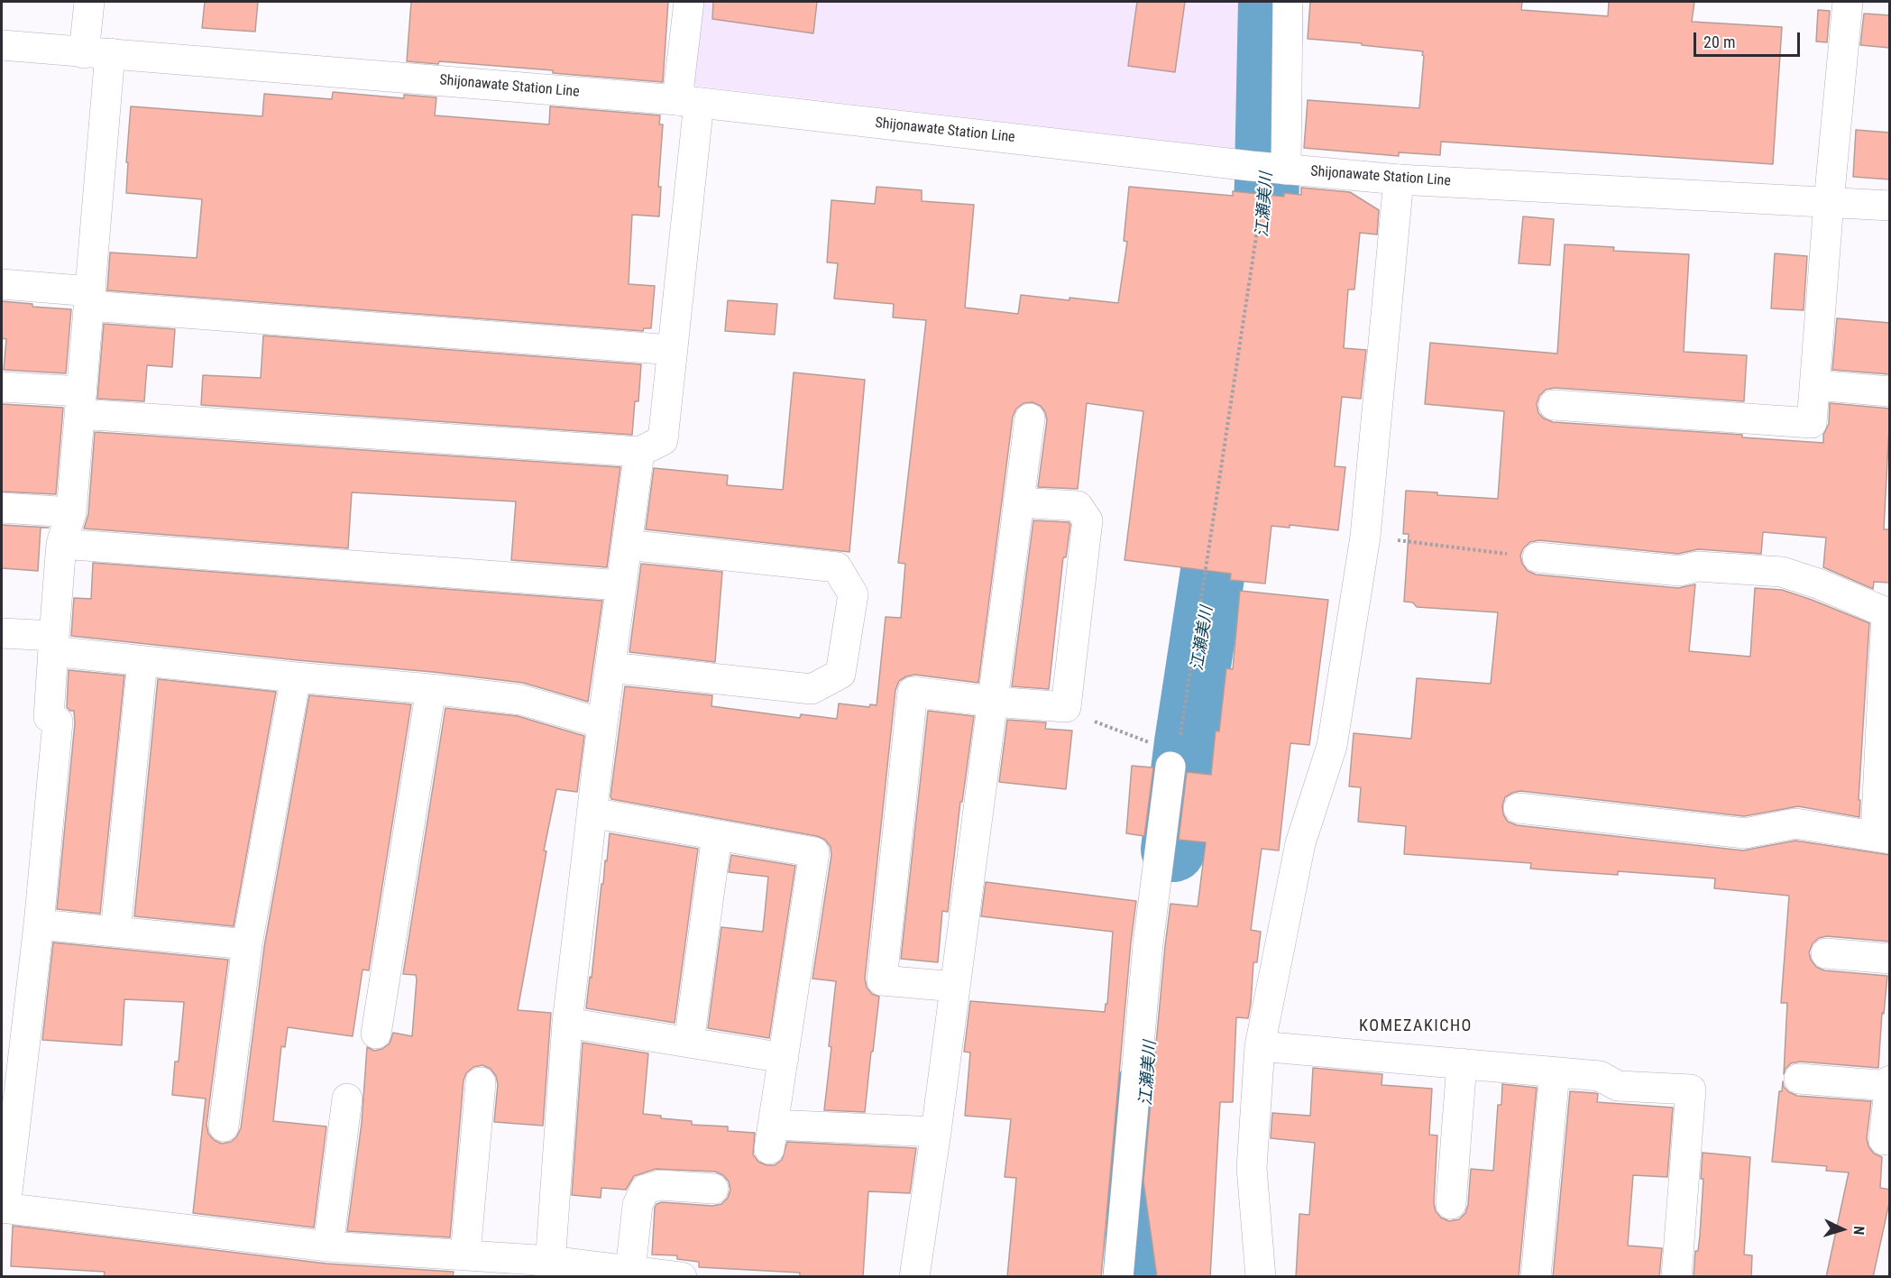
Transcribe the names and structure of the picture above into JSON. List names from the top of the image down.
{
  "streets": {
    "street": ["Shijonawate Station Line"]
  },
  "districts": ["KOMEZAKICHO"],
  "water": ["江瀬美川"],
  "scale_bar": "20 m",
  "north": "right"
}
